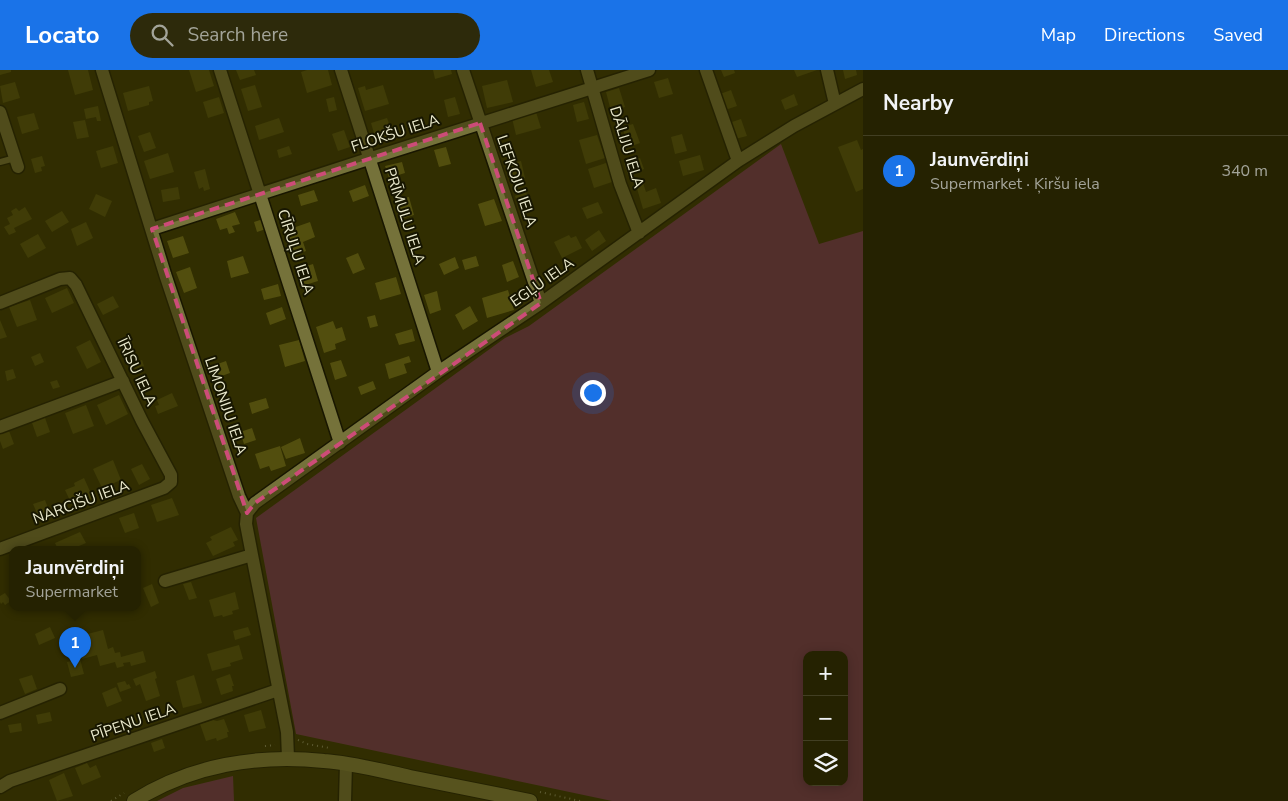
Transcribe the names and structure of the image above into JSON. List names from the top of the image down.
{
  "streets": {
    "street": [
      "FLOKŠU IELA",
      "DĀLIJU IELA",
      "LEFKOJU IELA",
      "PRĪMULU IELA",
      "CĪRUĻU IELA",
      "EGĻU IELA",
      "ĪRISU IELA",
      "LIMONIJU IELA",
      "NARCIŠU IELA",
      "PĪPEŅU IELA"
    ]
  },
  "crossings": [
    ["FLOKŠU IELA", "DĀLIJU IELA"],
    ["FLOKŠU IELA", "LEFKOJU IELA"],
    ["FLOKŠU IELA", "PRĪMULU IELA"],
    ["FLOKŠU IELA", "CĪRUĻU IELA"],
    ["FLOKŠU IELA", "LIMONIJU IELA"],
    ["DĀLIJU IELA", "EGĻU IELA"],
    ["LEFKOJU IELA", "EGĻU IELA"],
    ["PRĪMULU IELA", "EGĻU IELA"],
    ["CĪRUĻU IELA", "EGĻU IELA"],
    ["EGĻU IELA", "LIMONIJU IELA"],
    ["ĪRISU IELA", "NARCIŠU IELA"],
    ["LIMONIJU IELA", "PĪPEŅU IELA"]
  ],
  "page": {
    "header": "Locato",
    "search": "Search here",
    "nav": ["Map", "Directions", "Saved"],
    "heading": "Nearby",
    "list": [
      {
        "mark": "1",
        "name": "Jaunvērdiņi",
        "note": "Supermarket · Ķiršu iela",
        "value": "340 m"
      }
    ],
    "popup": ["Jaunvērdiņi", "Supermarket"],
    "pins": "1",
    "map_buttons": ["+", "−"]
  }
}
